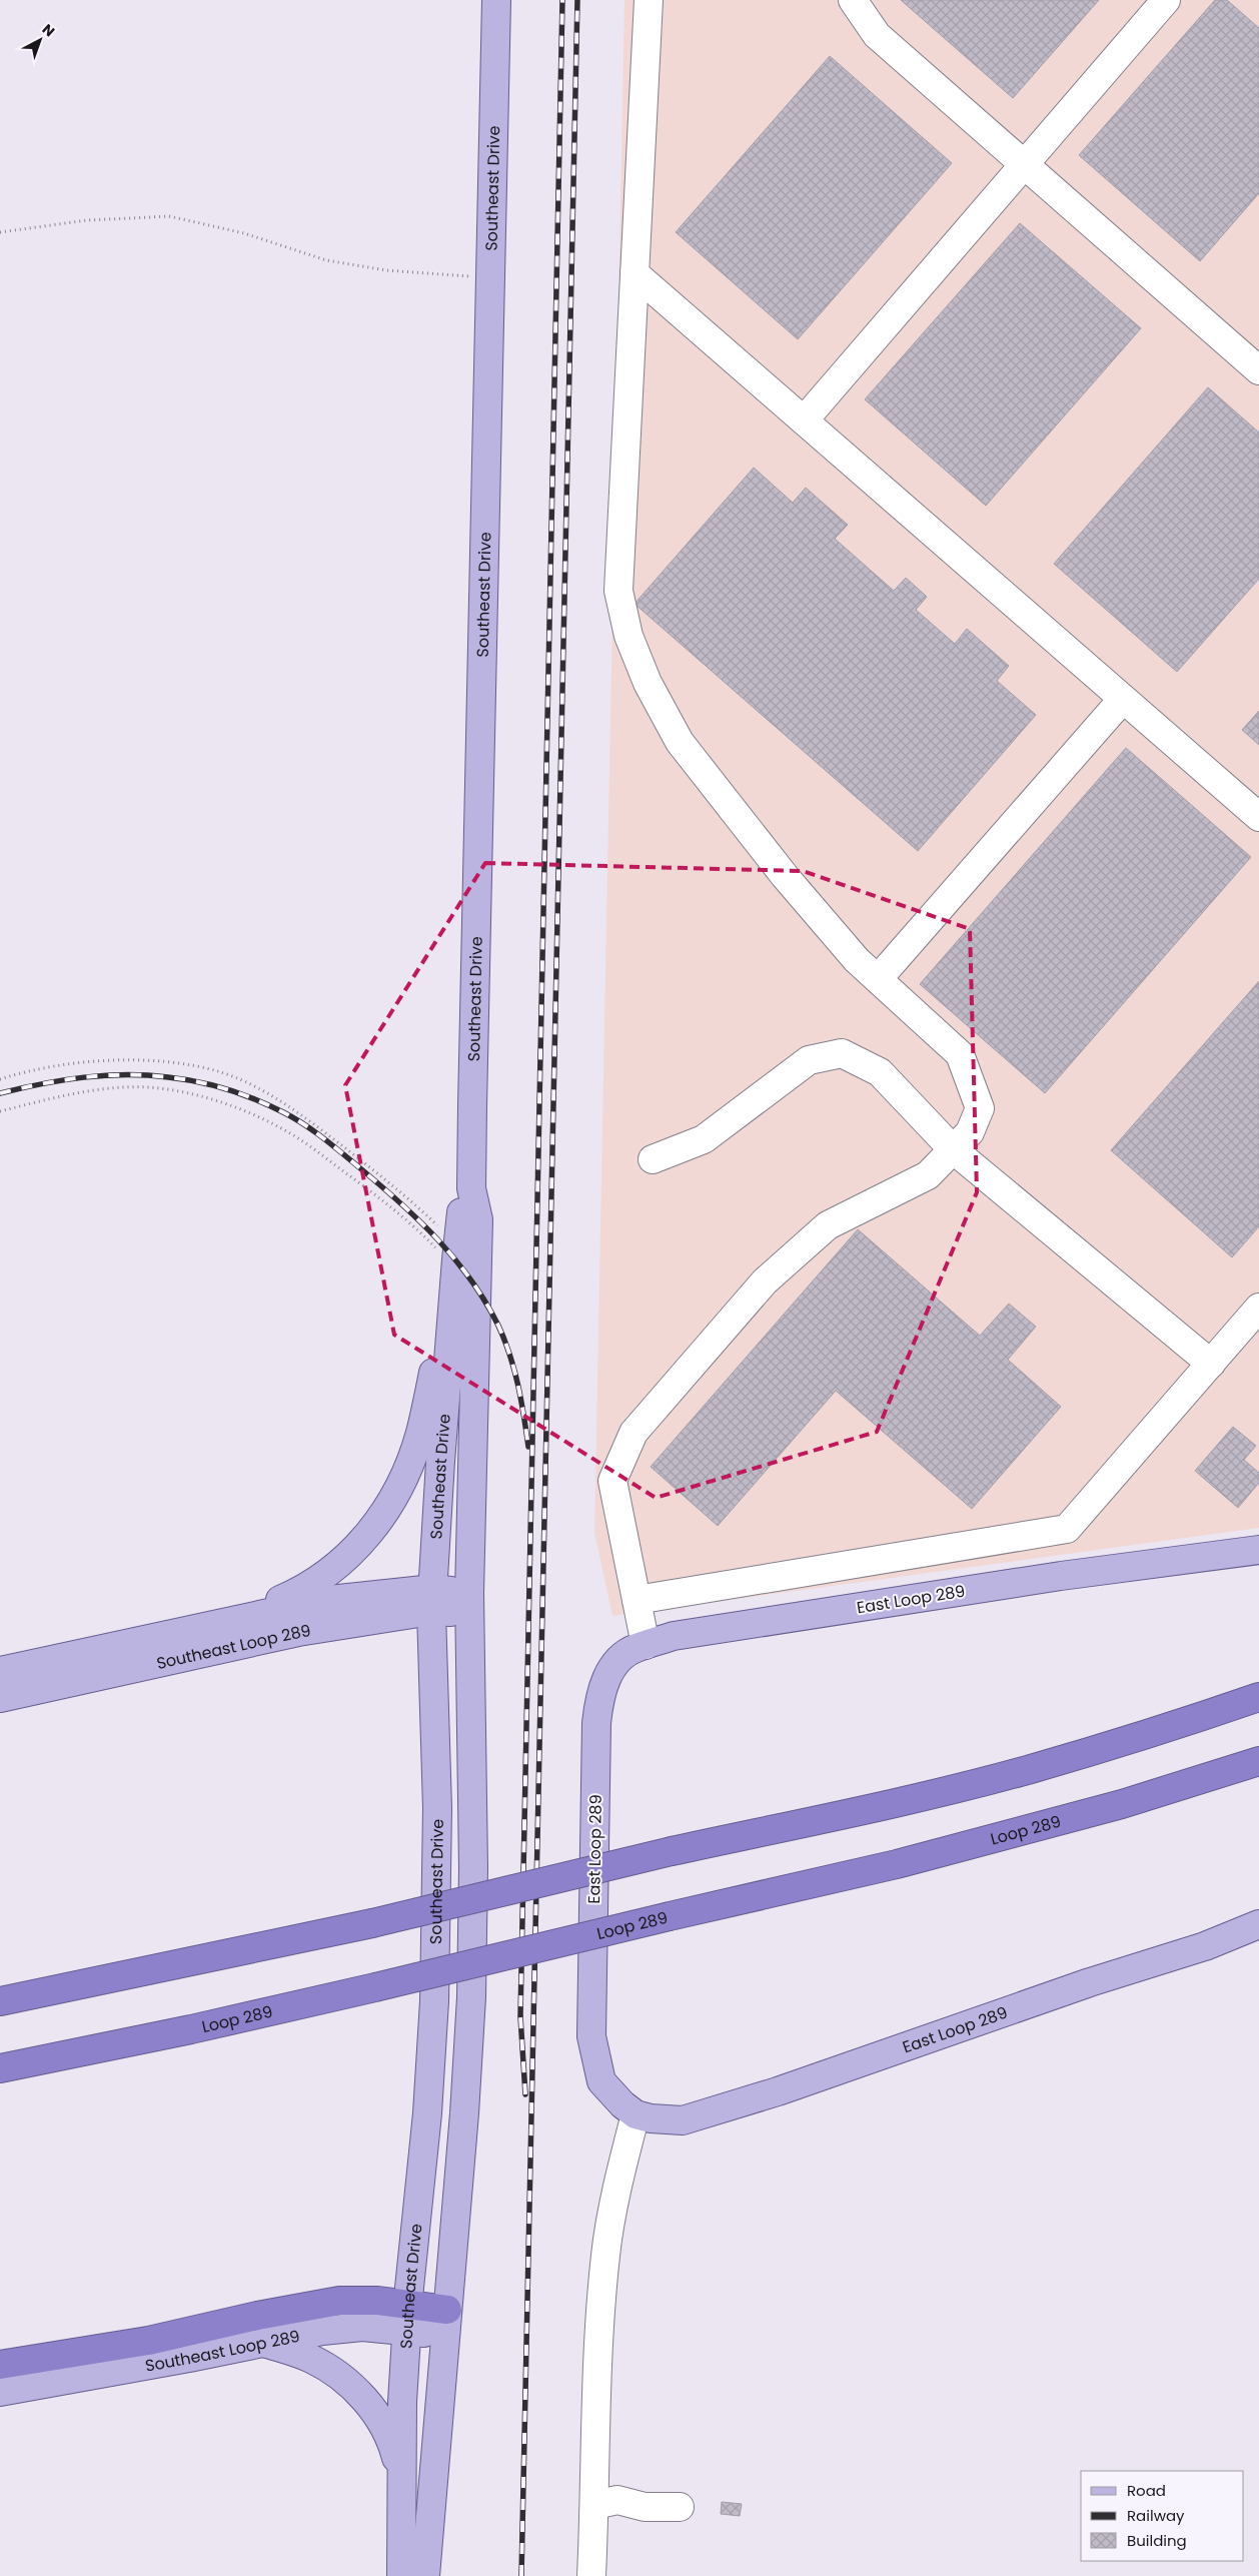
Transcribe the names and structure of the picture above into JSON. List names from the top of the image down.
{
  "streets": {
    "highway": ["Loop 289"],
    "main road": ["Southeast Drive", "East Loop 289", "Southeast Loop 289"]
  },
  "crossings": [
    ["Southeast Drive", "Southeast Loop 289"]
  ],
  "legend": ["Road", "Railway", "Building"],
  "north": "top right"
}
